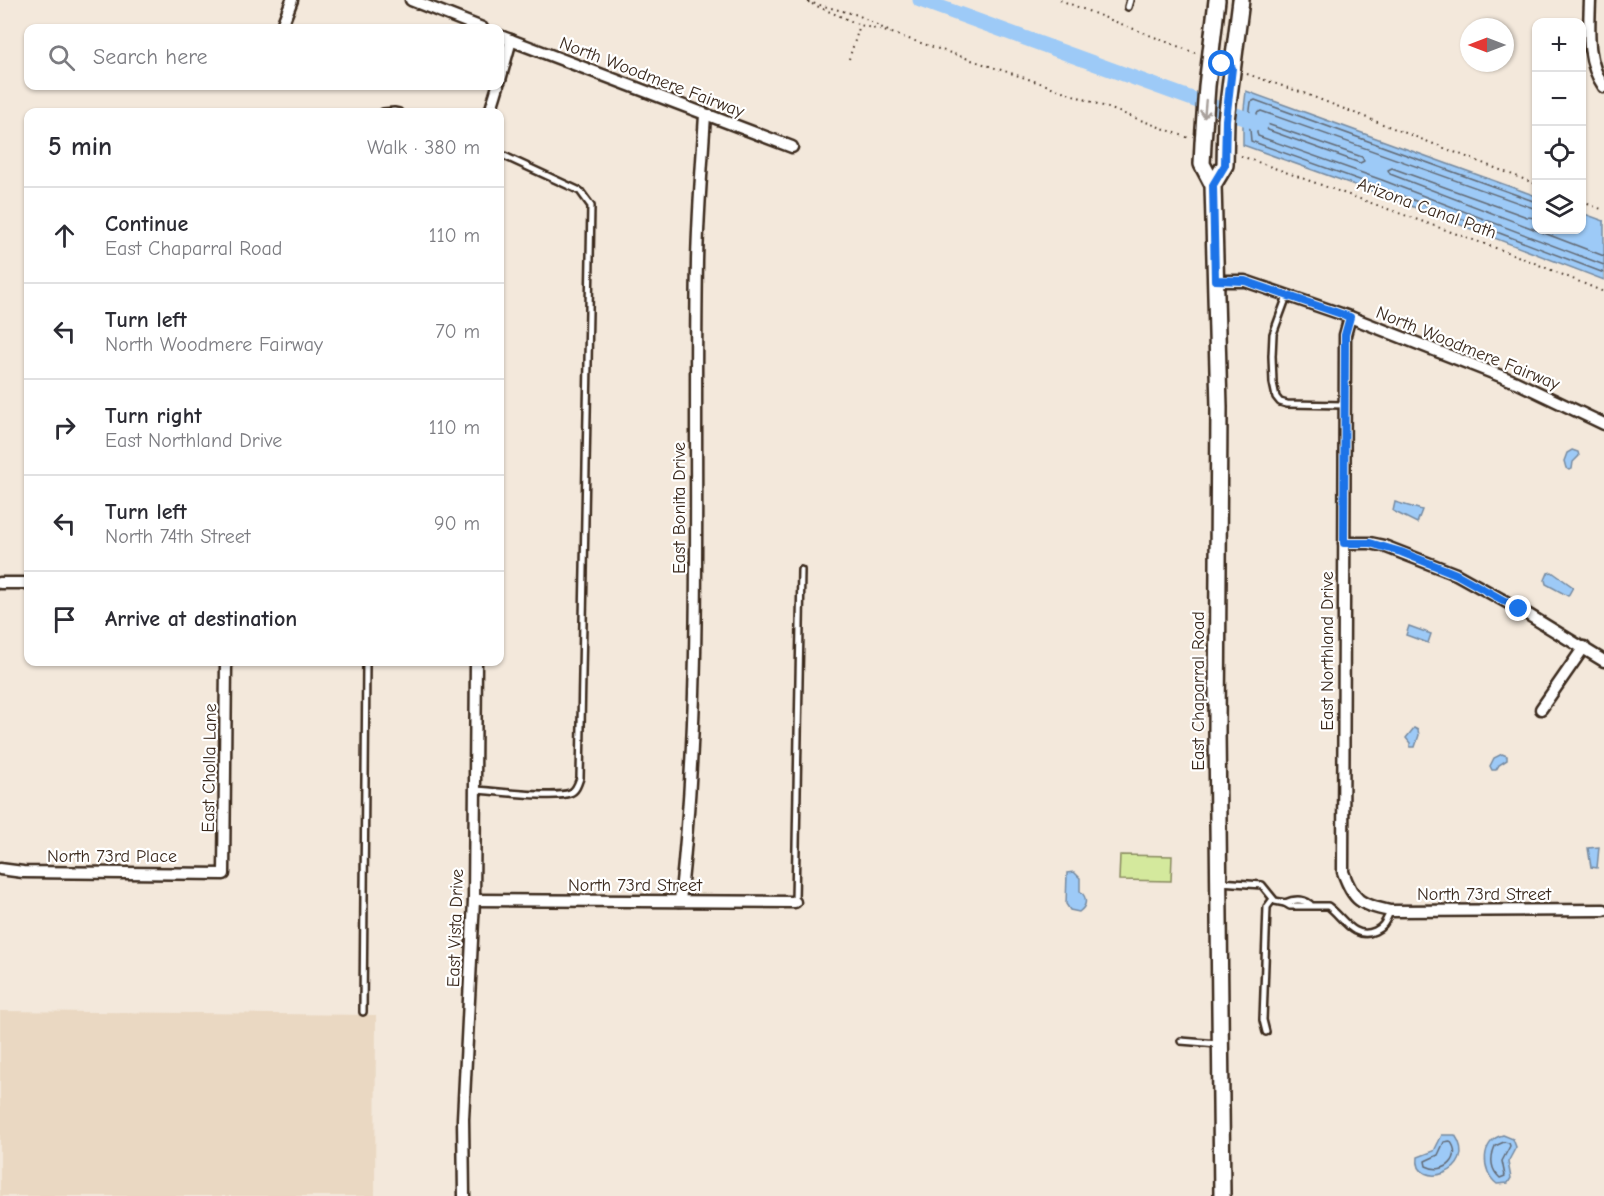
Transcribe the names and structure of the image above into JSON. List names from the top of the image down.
{
  "streets": {
    "main road": ["East Chaparral Road"],
    "street": [
      "North Woodmere Fairway",
      "East Bonita Drive",
      "East Northland Drive",
      "East Cholla Lane",
      "North 73rd Place",
      "North 73rd Street",
      "East Vista Drive"
    ],
    "path": ["Arizona Canal Path"]
  },
  "crossings": [
    ["North Woodmere Fairway", "East Bonita Drive"],
    ["North Woodmere Fairway", "East Northland Drive"],
    ["North Woodmere Fairway", "East Chaparral Road"],
    ["Arizona Canal Path", "East Chaparral Road"],
    ["East Bonita Drive", "North 73rd Street"],
    ["East Northland Drive", "North 73rd Street"],
    ["East Cholla Lane", "North 73rd Place"],
    ["North 73rd Street", "East Vista Drive"]
  ],
  "north": "left",
  "page": {
    "map_buttons": ["+", "−"],
    "search": "Search here",
    "heading": ["5 min", "Walk · 380 m"],
    "list": [
      ["Continue", "East Chaparral Road", "110 m"],
      ["Turn left", "North Woodmere Fairway", "70 m"],
      ["Turn right", "East Northland Drive", "110 m"],
      ["Turn left", "North 74th Street", "90 m"],
      "Arrive at destination"
    ]
  }
}
